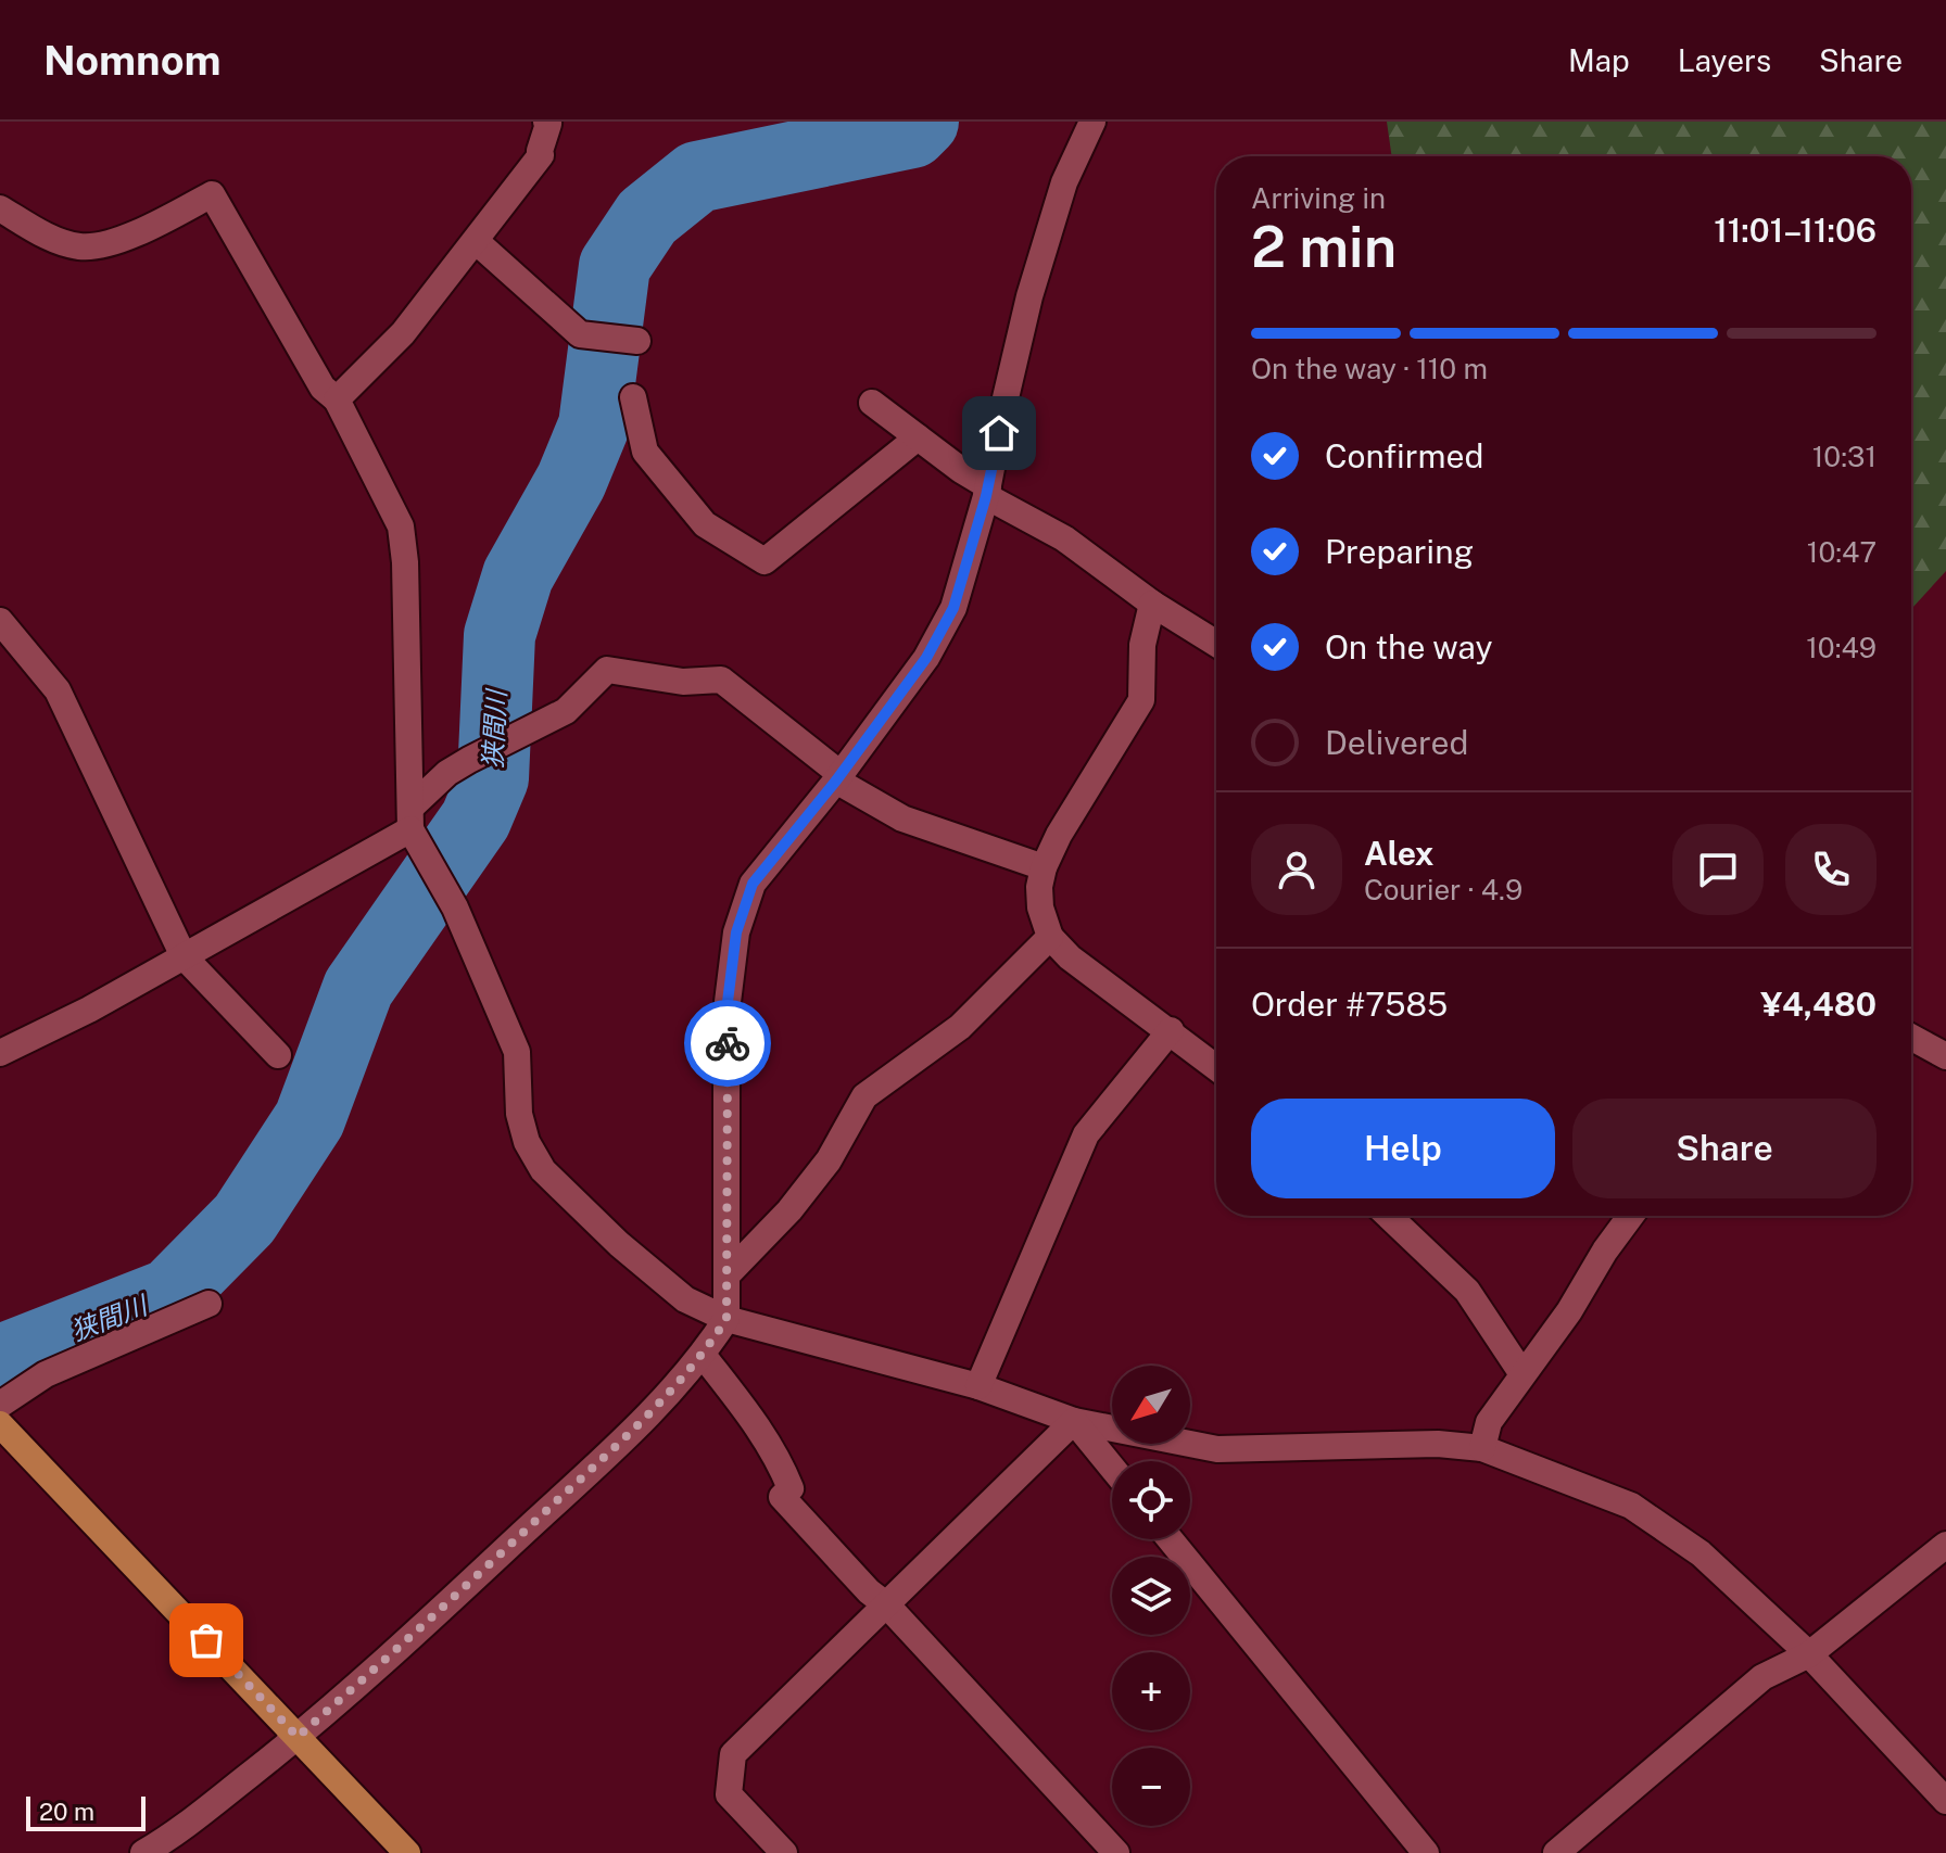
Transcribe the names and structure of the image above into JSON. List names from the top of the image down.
{
  "water": ["狭間川"],
  "scale_bar": "20 m",
  "north": "bottom left",
  "page": {
    "header": "Nomnom",
    "nav": ["Map", "Layers", "Share"],
    "heading": ["2 min", "Arriving in", "11:01–11:06"],
    "panel": [
      "Alex",
      "Courier · 4.9",
      "Order #7585",
      "¥4,480"
    ],
    "bar": "On the way · 110 m",
    "list": [
      ["Confirmed", "10:31"],
      ["Preparing", "10:47"],
      ["On the way", "10:49"],
      "Delivered"
    ],
    "buttons": ["Help", "Share"],
    "map_buttons": ["+", "−"],
    "scale": "20 m"
  }
}
